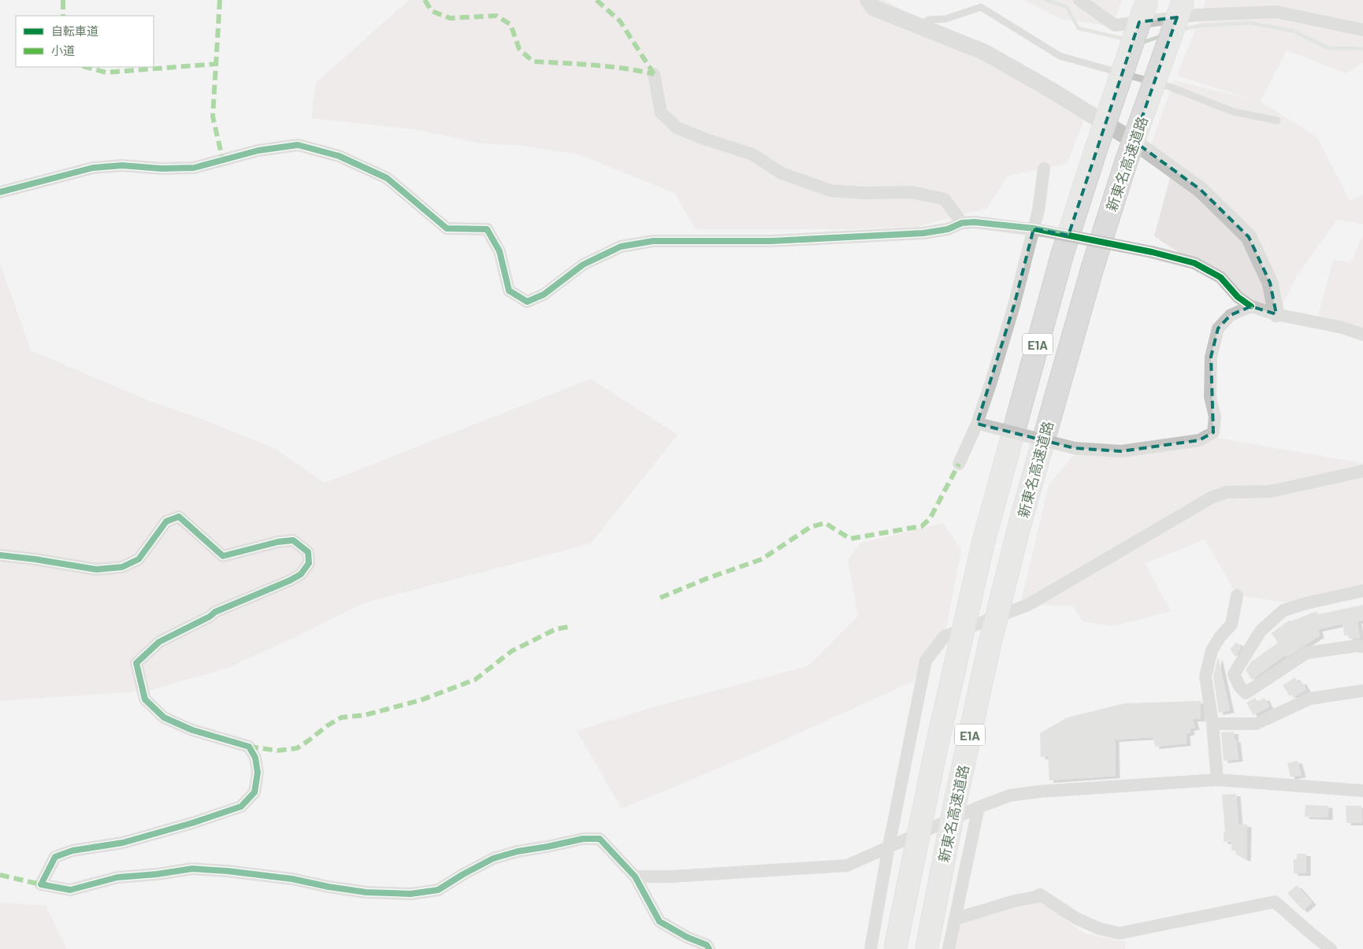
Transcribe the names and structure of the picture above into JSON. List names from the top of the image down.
{
  "streets": {
    "highway": ["新東名高速道路", "E1A"]
  },
  "legend": ["自転車道", "小道"]
}
